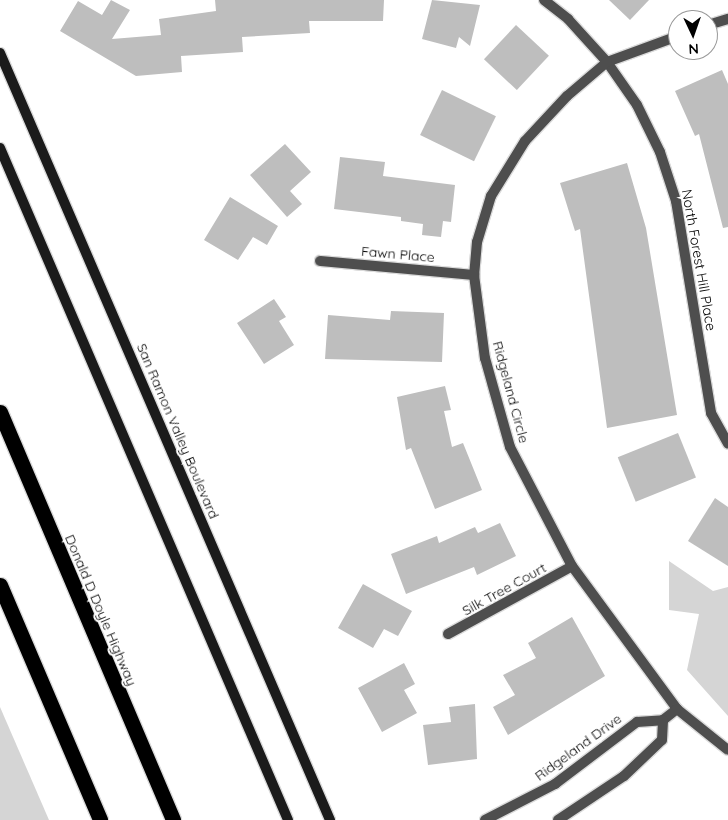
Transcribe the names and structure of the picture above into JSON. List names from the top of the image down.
{
  "streets": {
    "highway": ["Donald D Doyle Highway"],
    "main road": ["San Ramon Valley Boulevard"],
    "street": [
      "Fawn Place",
      "North Forest Hill Place",
      "Ridgeland Circle",
      "Silk Tree Court",
      "Ridgeland Drive"
    ]
  },
  "crossings": [
    ["Fawn Place", "Ridgeland Circle"],
    ["North Forest Hill Place", "Ridgeland Circle"],
    ["Ridgeland Circle", "Silk Tree Court"]
  ],
  "north": "bottom"
}
